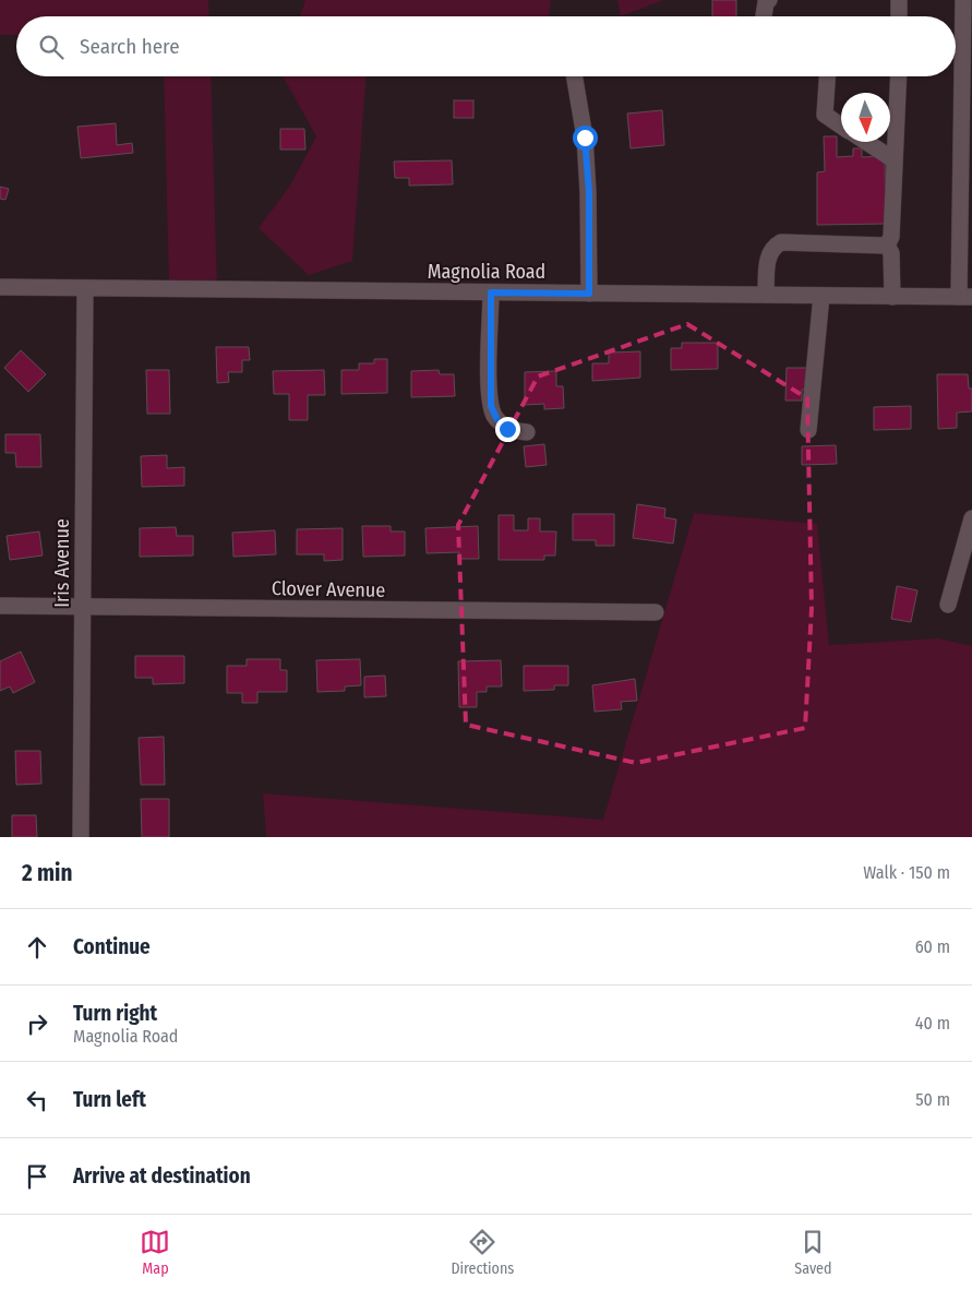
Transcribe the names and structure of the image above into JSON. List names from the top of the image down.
{
  "streets": {
    "street": ["Magnolia Road", "Iris Avenue", "Clover Avenue"]
  },
  "crossings": [
    ["Magnolia Road", "Iris Avenue"],
    ["Iris Avenue", "Clover Avenue"]
  ],
  "north": "bottom",
  "page": {
    "search": "Search here",
    "heading": ["2 min", "Walk · 150 m"],
    "list": [
      ["Continue", "60 m"],
      ["Turn right", "Magnolia Road", "40 m"],
      ["Turn left", "50 m"],
      "Arrive at destination"
    ],
    "nav": ["Map", "Directions", "Saved"]
  }
}
